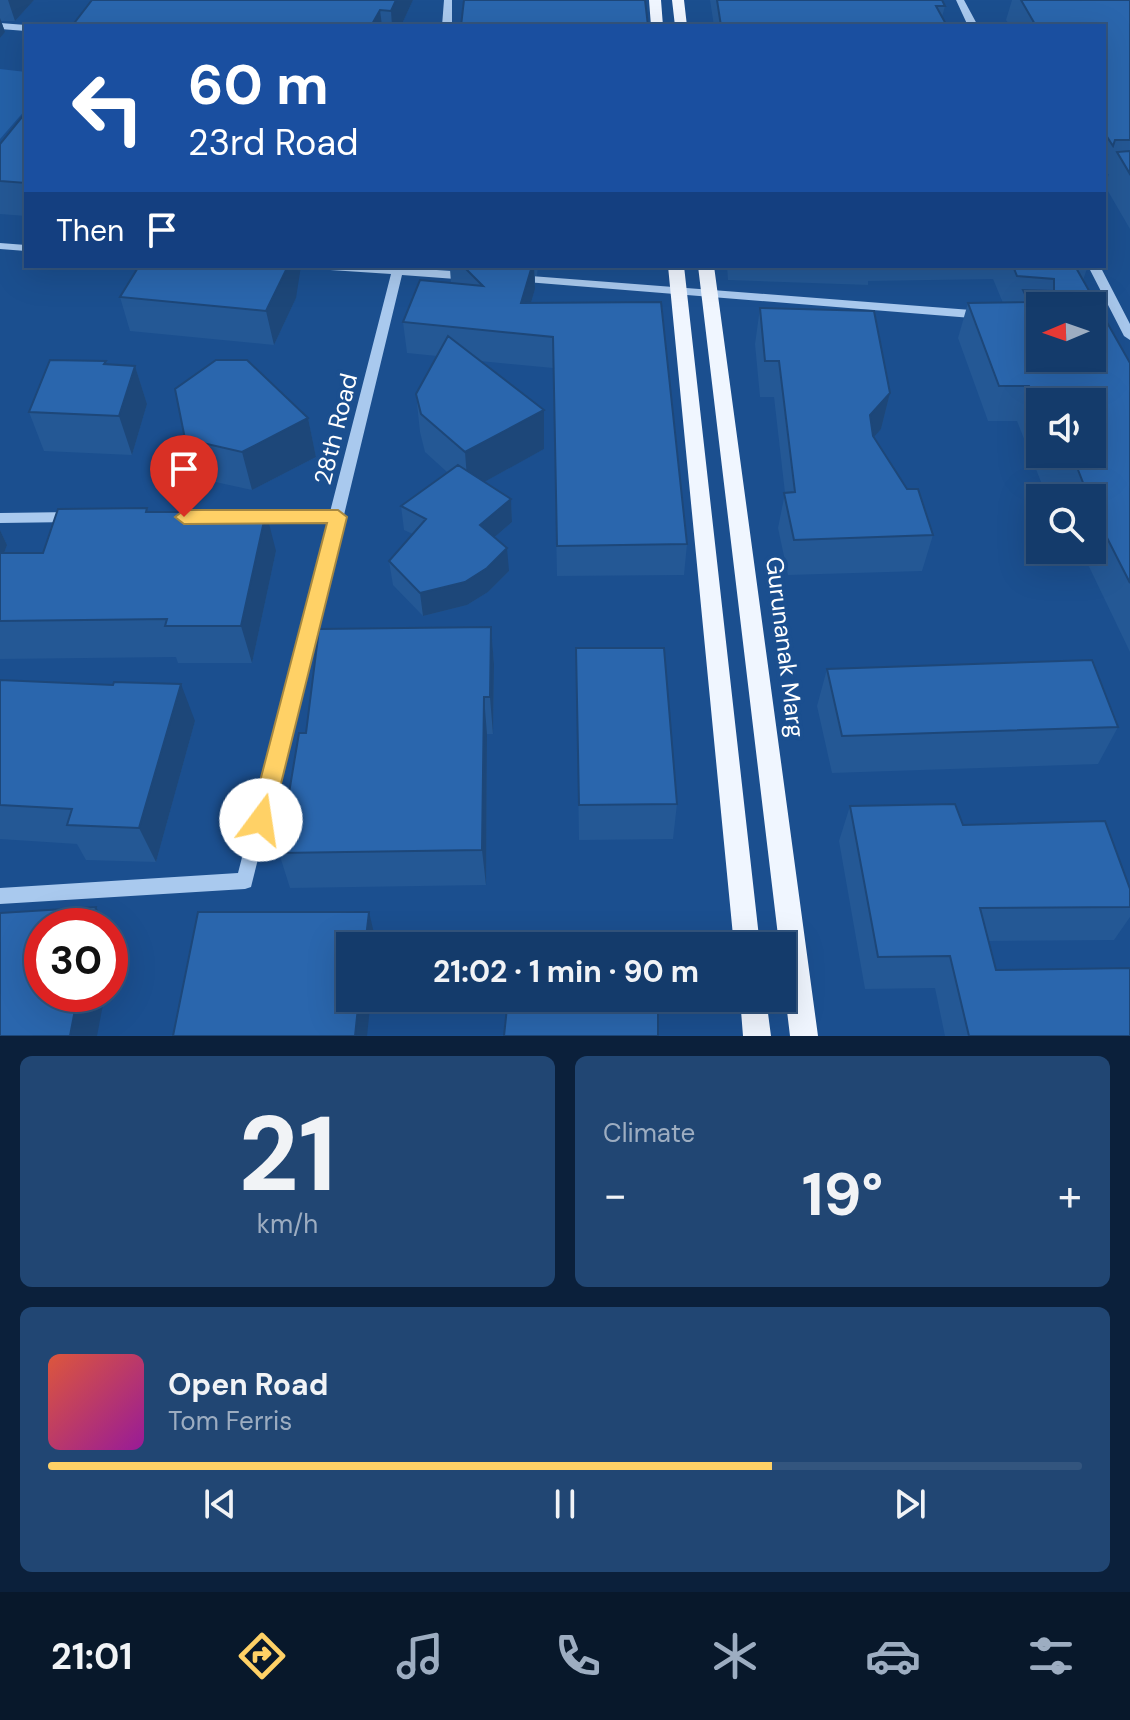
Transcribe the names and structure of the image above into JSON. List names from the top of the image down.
{
  "streets": {
    "main road": ["Gurunanak Marg"],
    "street": ["28th Road"]
  },
  "north": "left",
  "page": {
    "turn": ["60 m", "23rd Road"],
    "then": "Then",
    "limit": "30",
    "trip": "21:02 · 1 min · 90 m",
    "tile": [
      ["21", "km/h"],
      "Climate"
    ],
    "heat": ["−", "19°", "+"],
    "song": ["Open Road", "Tom Ferris"],
    "tabs": "21:01"
  }
}
